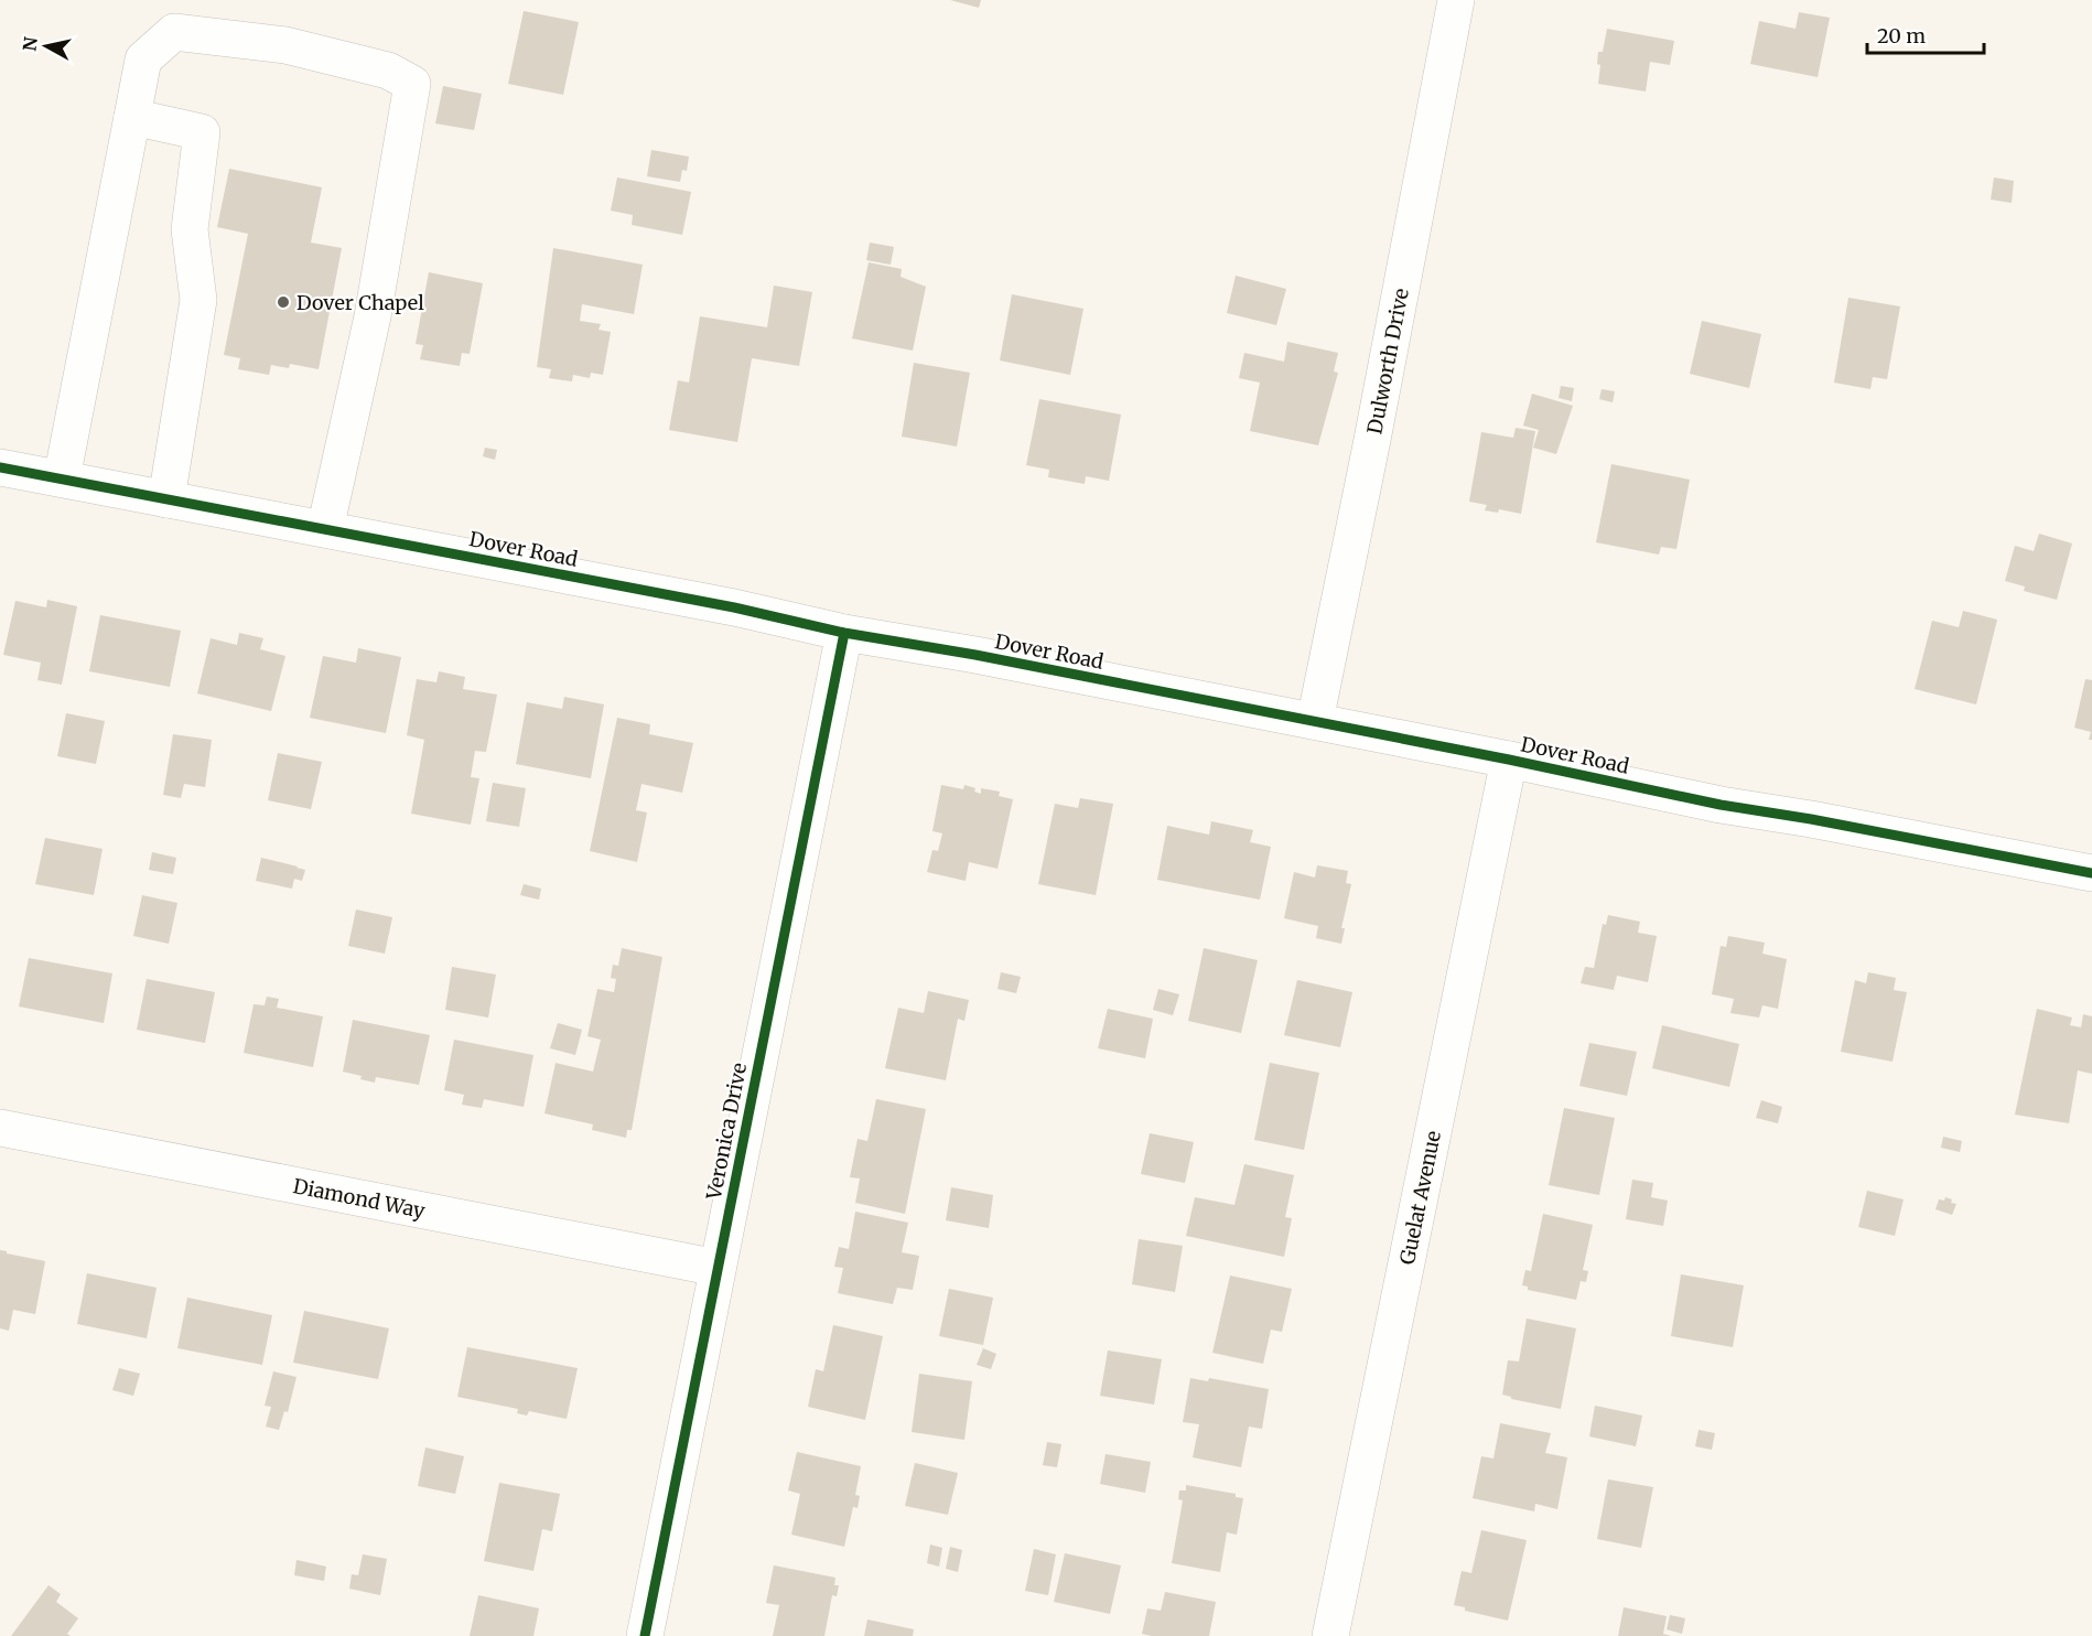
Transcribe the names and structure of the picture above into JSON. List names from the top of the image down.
{
  "streets": {
    "street": [
      "Dulworth Drive",
      "Dover Road",
      "Veronica Drive",
      "Guelat Avenue",
      "Diamond Way"
    ]
  },
  "crossings": [
    ["Dulworth Drive", "Dover Road"],
    ["Dover Road", "Veronica Drive"],
    ["Dover Road", "Guelat Avenue"],
    ["Veronica Drive", "Diamond Way"]
  ],
  "places": ["Dover Chapel"],
  "scale_bar": "20 m",
  "north": "left"
}
